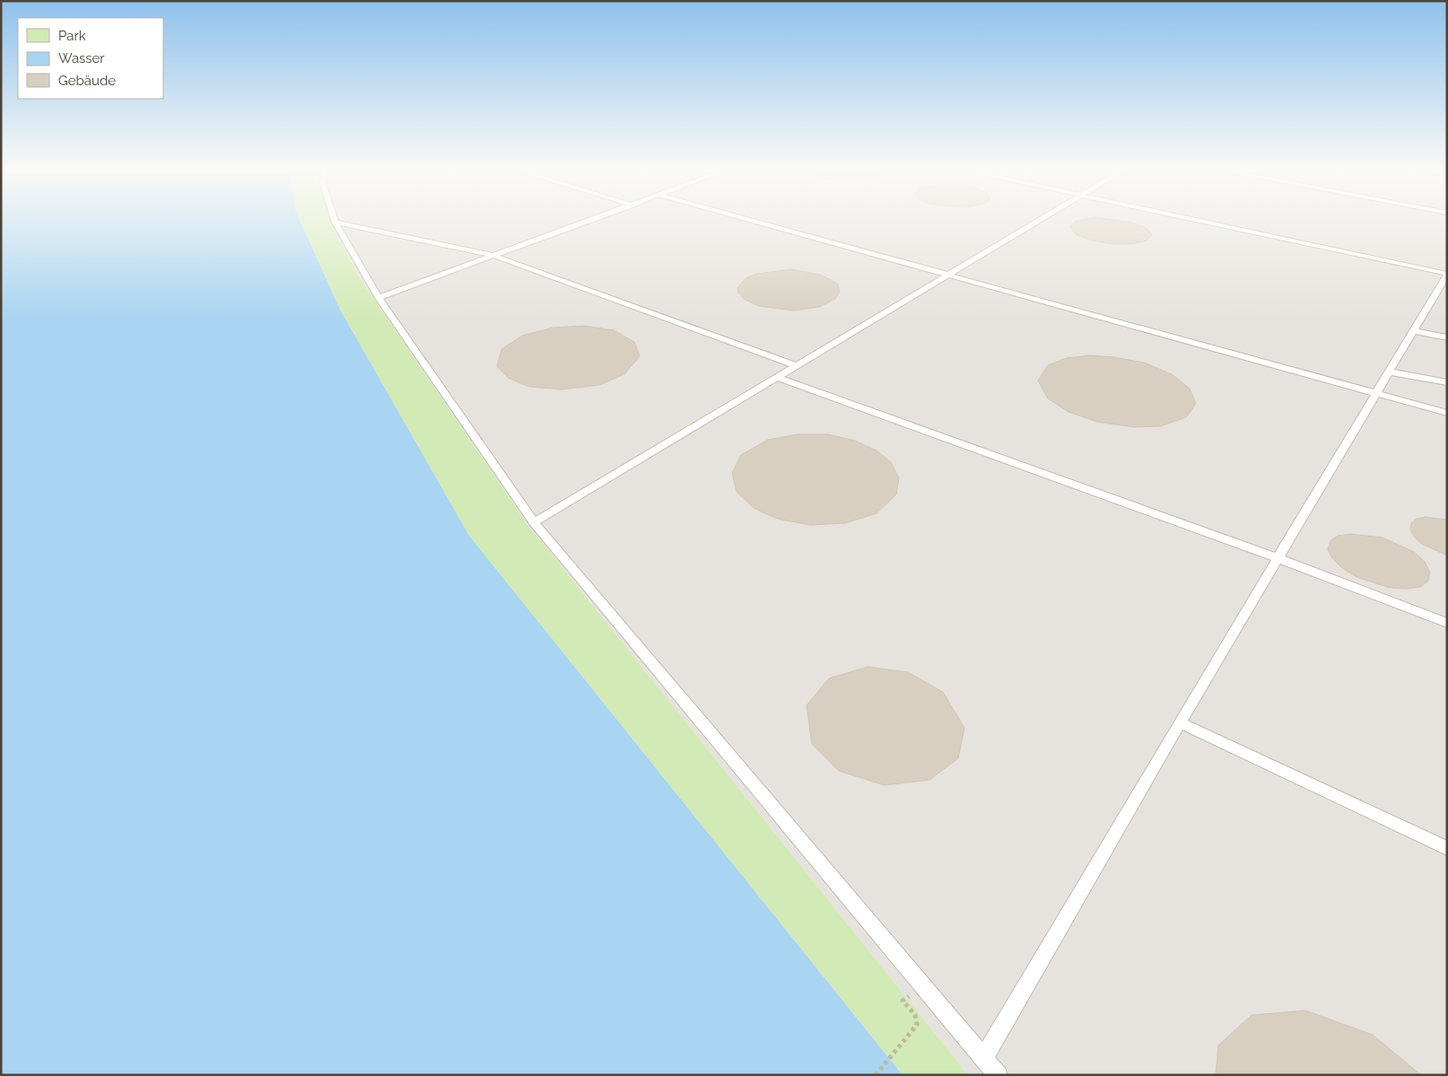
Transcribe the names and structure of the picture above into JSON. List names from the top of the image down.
{
  "legend": ["Park", "Wasser", "Gebäude"]
}
